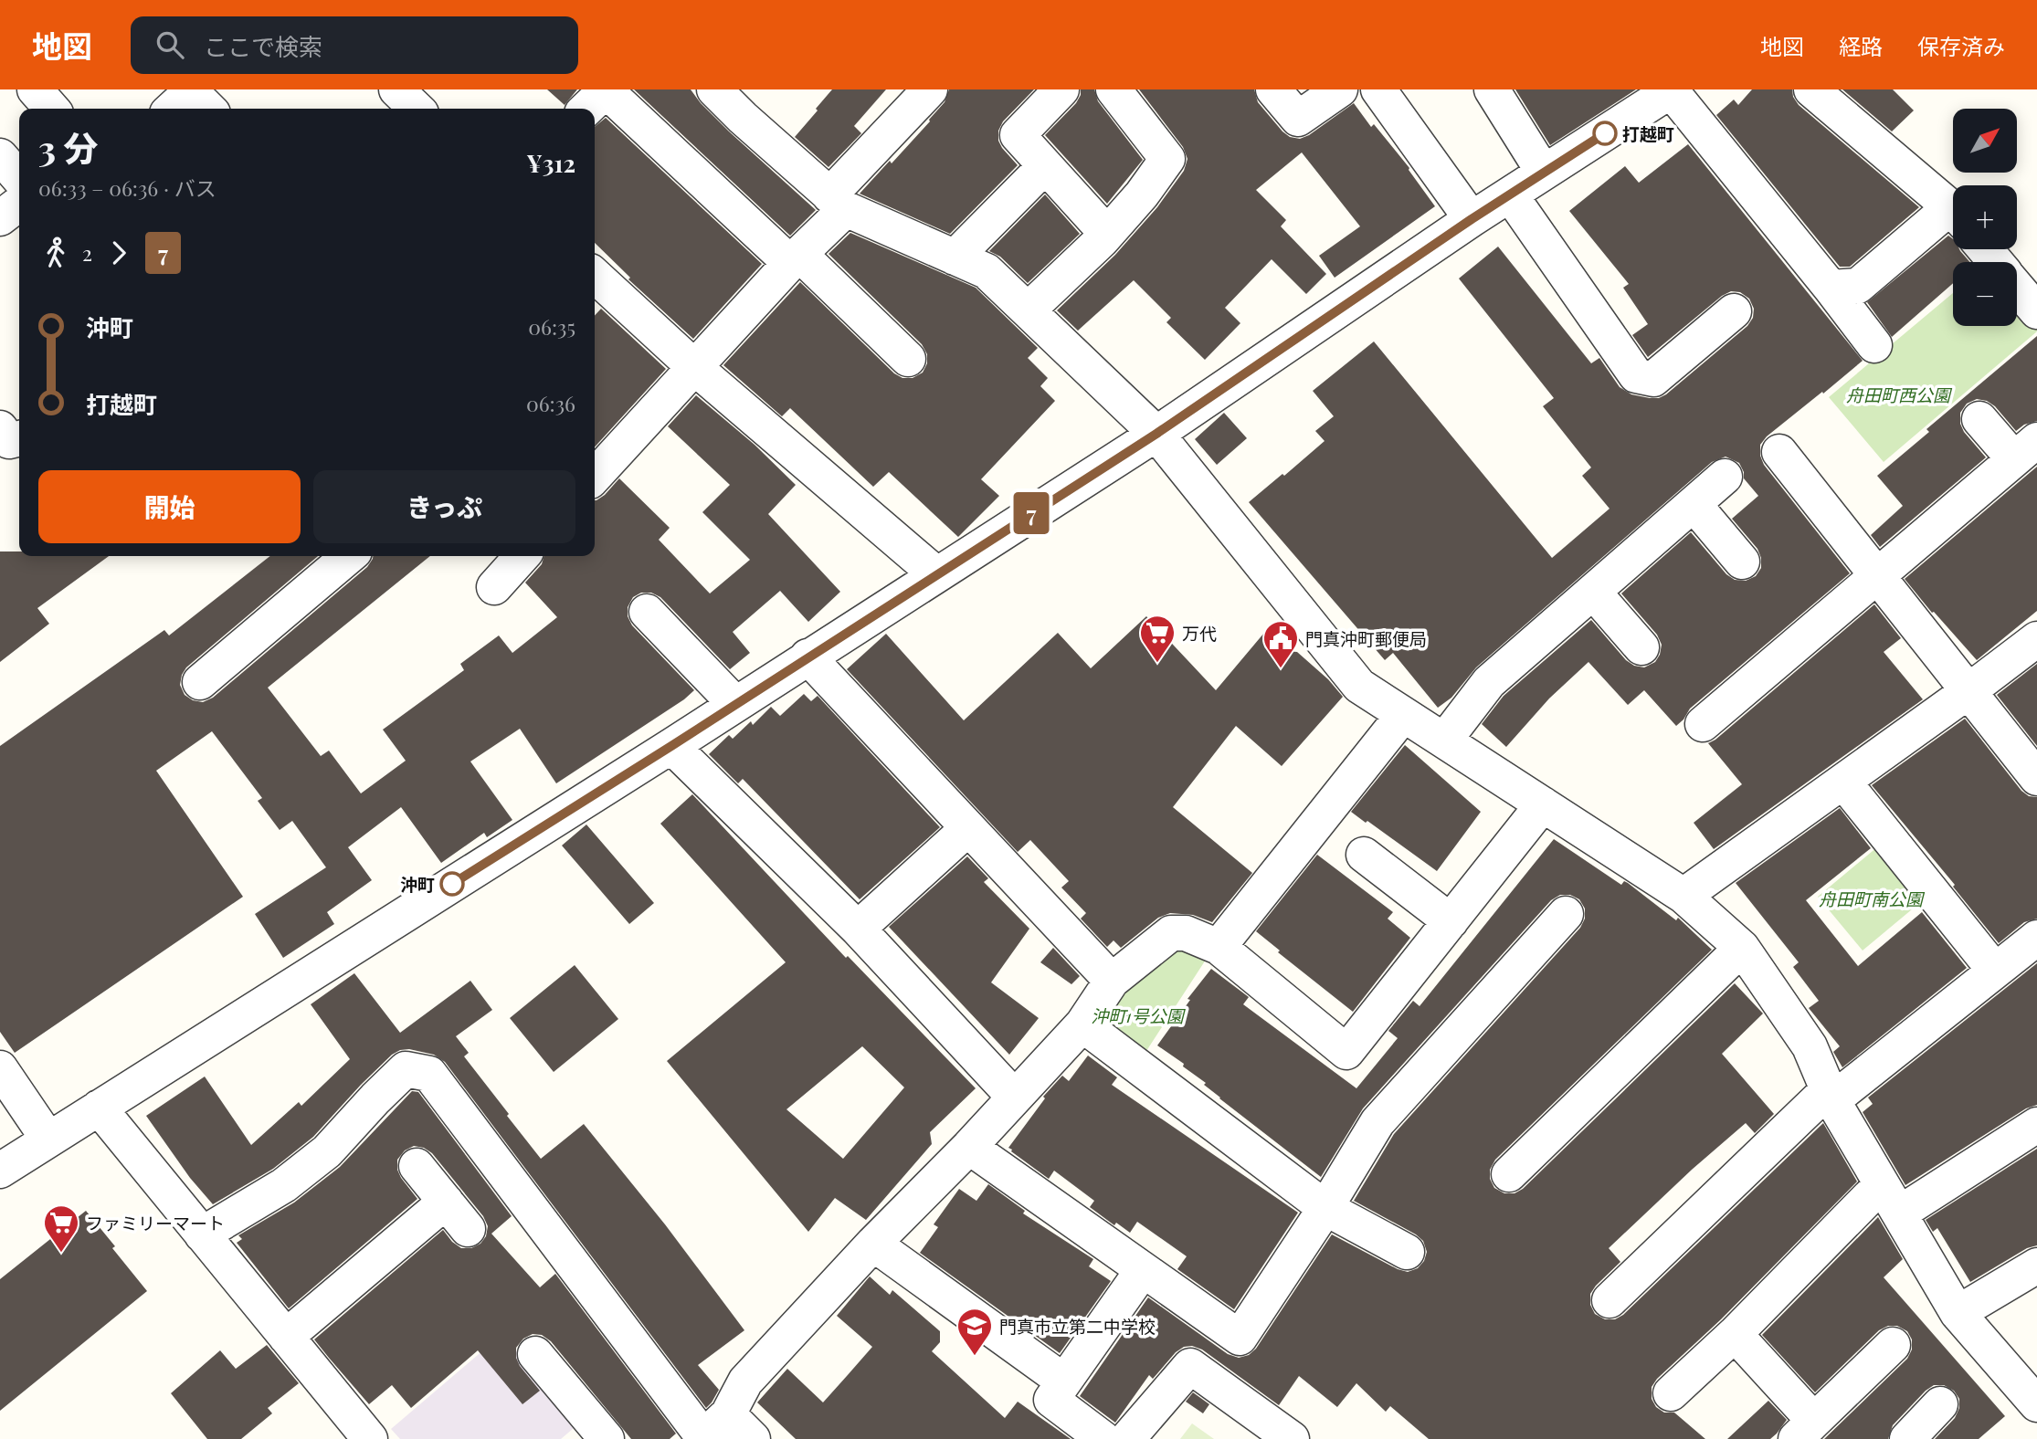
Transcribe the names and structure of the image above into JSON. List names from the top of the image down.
{
  "parks": ["舟田町西公園", "舟田町南公園", "沖町1号公園"],
  "places": {
    "other": ["打越町", "沖町"],
    "supermarket": ["万代", "ファミリーマート"],
    "public building": ["門真沖町郵便局"],
    "school or university": ["門真市立第二中学校"]
  },
  "lines": ["bus line 7"],
  "north": "top right",
  "page": {
    "header": "地図",
    "search": "ここで検索",
    "nav": ["地図", "経路", "保存済み"],
    "on_map": "7",
    "map_buttons": ["+", "−"],
    "heading": ["3 分", "06:33 – 06:36 · バス", "¥312"],
    "legs": ["2", "7"],
    "list": [
      {
        "name": "沖町",
        "value": "06:35"
      },
      {
        "name": "打越町",
        "value": "06:36"
      }
    ],
    "buttons": ["開始", "きっぷ"]
  }
}
